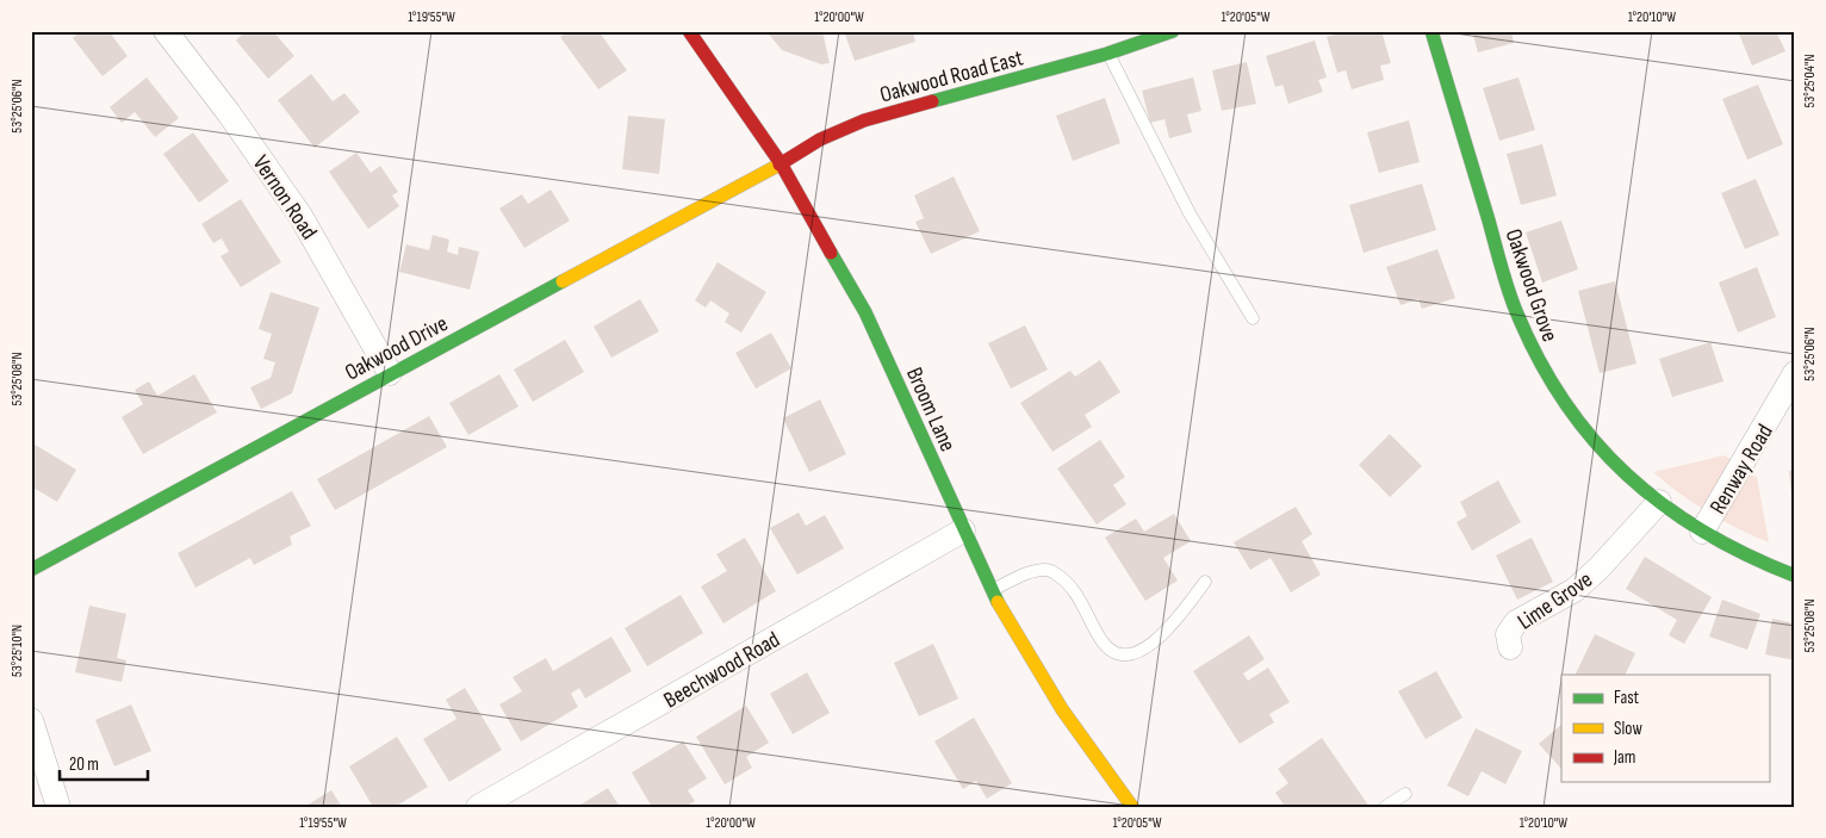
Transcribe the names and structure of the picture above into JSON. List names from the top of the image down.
{
  "streets": {
    "street": [
      "Oakwood Road East",
      "Vernon Road",
      "Oakwood Grove",
      "Oakwood Drive",
      "Broom Lane",
      "Renway Road",
      "Lime Grove",
      "Beechwood Road"
    ]
  },
  "crossings": [
    ["Oakwood Road East", "Oakwood Drive"],
    ["Oakwood Road East", "Broom Lane"],
    ["Vernon Road", "Oakwood Drive"],
    ["Oakwood Grove", "Renway Road"],
    ["Oakwood Grove", "Lime Grove"],
    ["Oakwood Drive", "Broom Lane"],
    ["Broom Lane", "Beechwood Road"]
  ],
  "legend": ["Fast", "Slow", "Jam"],
  "scale_bar": "20 m",
  "coordinates": [
    "1°19'55\"W",
    "1°20'00\"W",
    "1°20'05\"W",
    "1°20'10\"W",
    "53°25'04\"N",
    "53°25'06\"N",
    "53°25'08\"N",
    "53°25'10\"N"
  ]
}
